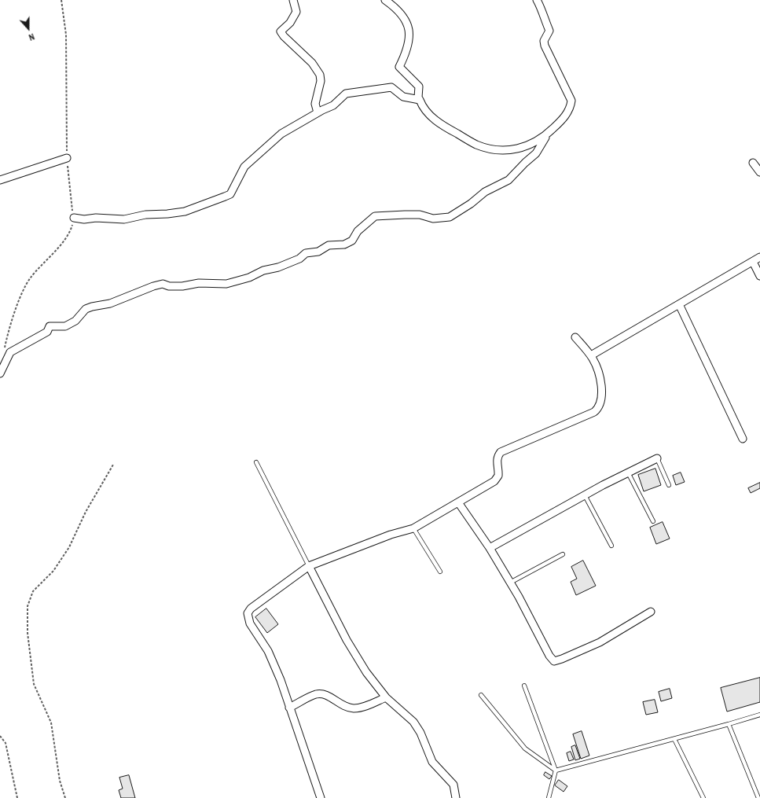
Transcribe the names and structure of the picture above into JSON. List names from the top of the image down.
{
  "north": "bottom"
}
